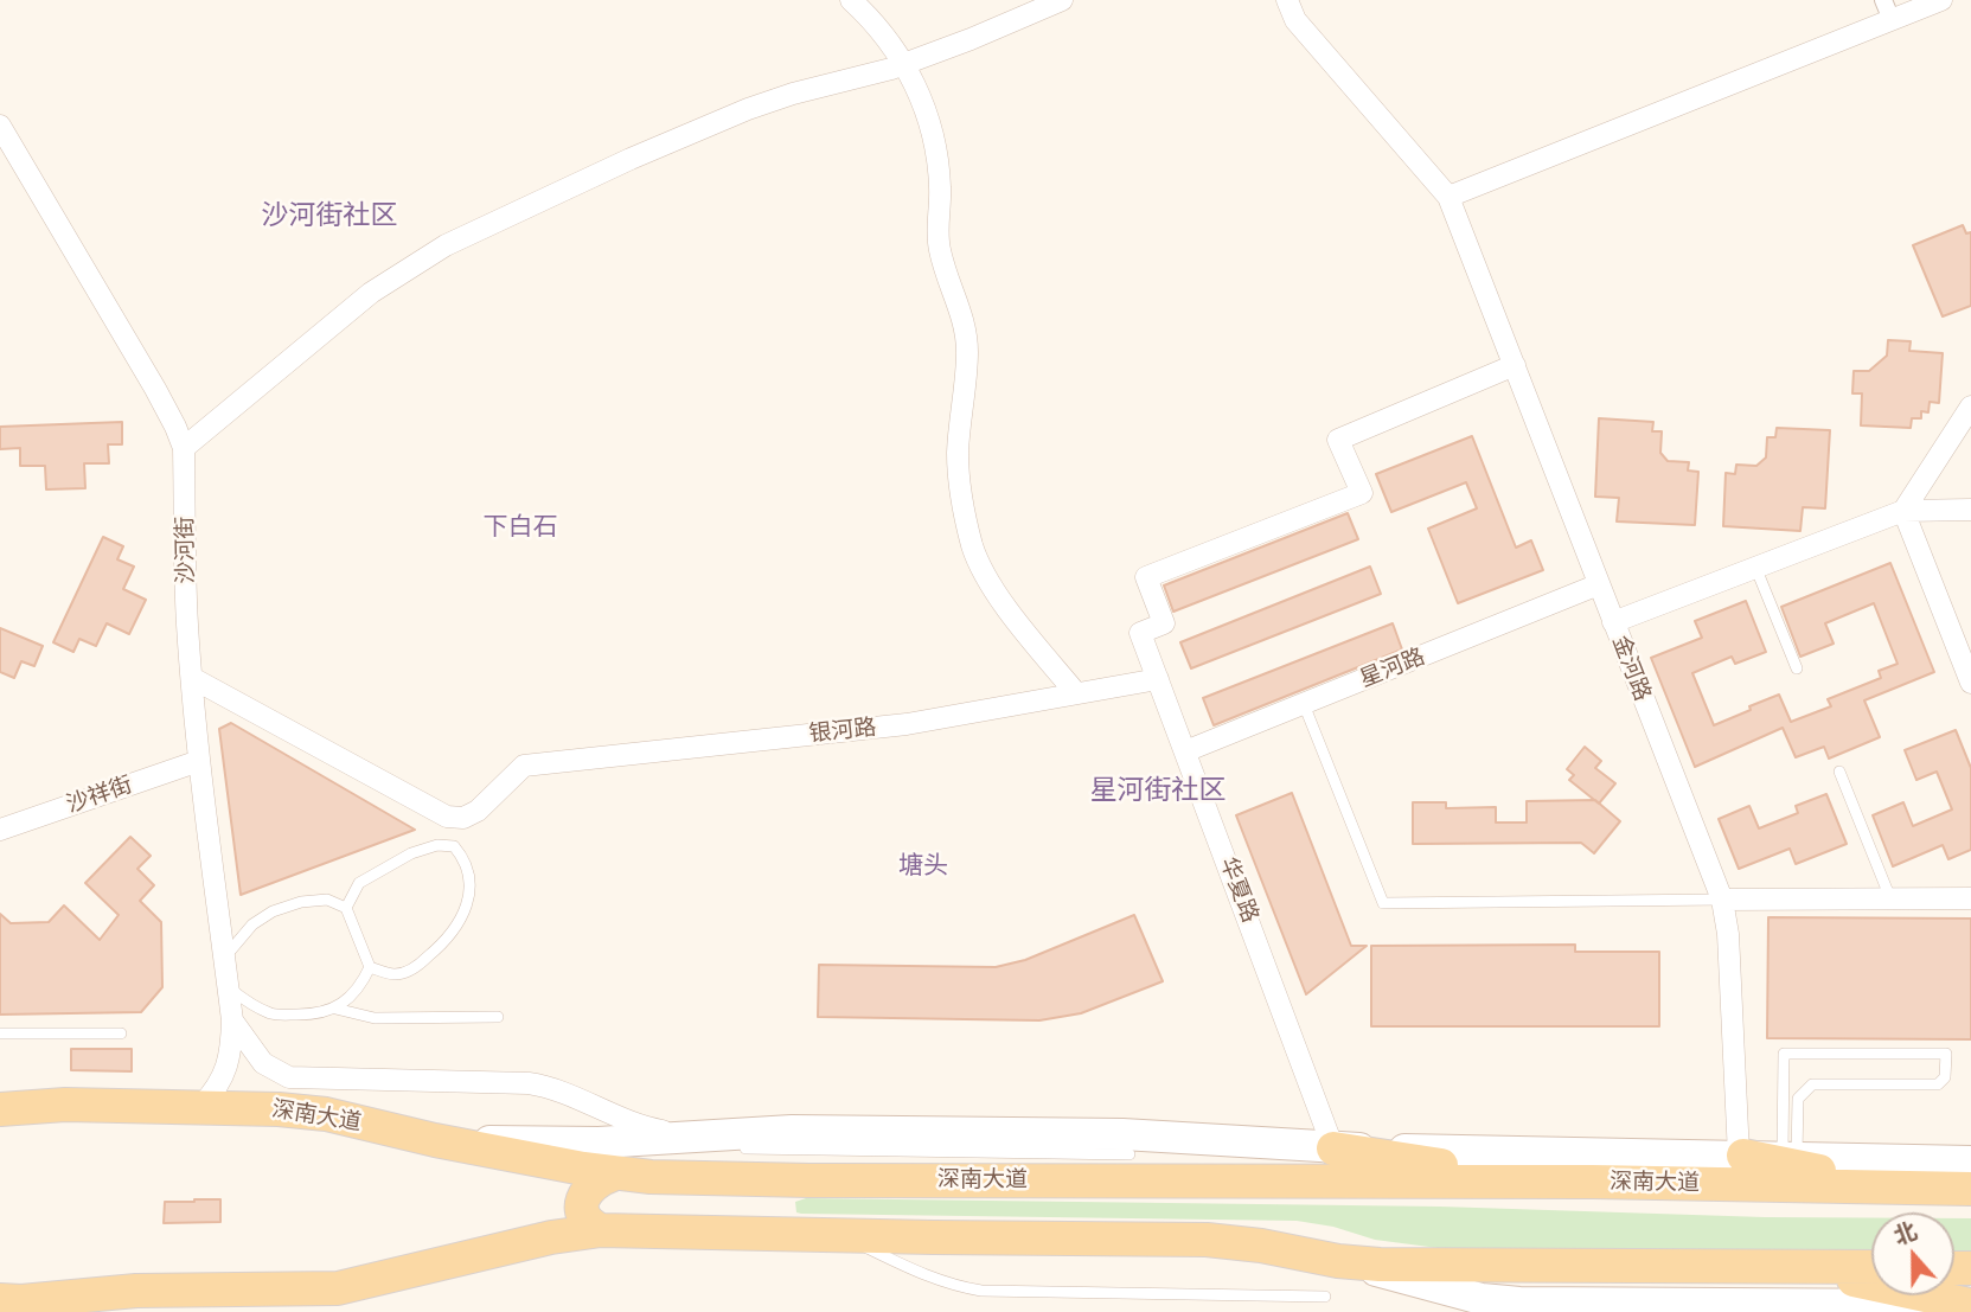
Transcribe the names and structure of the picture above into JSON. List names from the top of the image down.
{
  "streets": {
    "main road": ["深南大道"],
    "street": [
      "沙河街",
      "星河路",
      "金河路",
      "银河路",
      "沙祥街",
      "华夏路"
    ]
  },
  "crossings": [
    ["沙河街", "银河路"],
    ["沙河街", "沙祥街"],
    ["星河路", "金河路"],
    ["星河路", "华夏路"],
    ["金河路", "华夏路"],
    ["银河路", "华夏路"]
  ],
  "districts": [
    "沙河街社区",
    "下白石",
    "星河街社区",
    "塘头"
  ],
  "north": "top"
}
